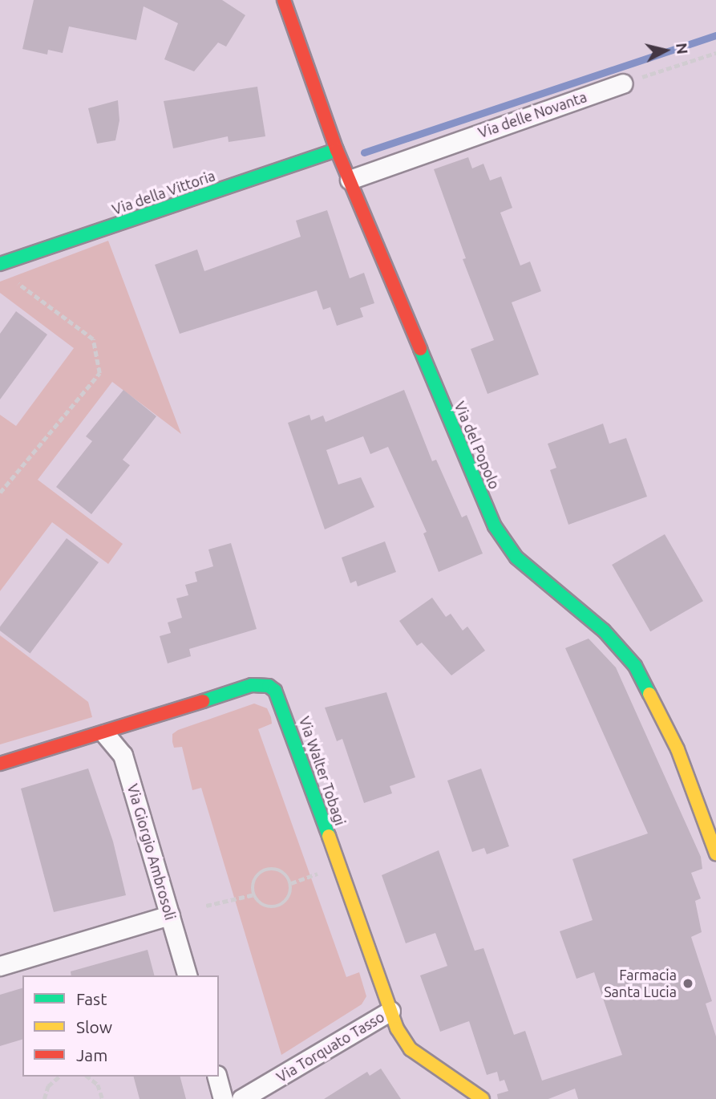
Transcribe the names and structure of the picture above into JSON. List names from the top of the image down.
{
  "streets": {
    "street": [
      "Via delle Novanta",
      "Via della Vittoria",
      "Via del Popolo",
      "Via Walter Tobagi",
      "Via Giorgio Ambrosoli",
      "Via Torquato Tasso"
    ]
  },
  "crossings": [
    ["Via delle Novanta", "Via del Popolo"],
    ["Via della Vittoria", "Via del Popolo"],
    ["Via Walter Tobagi", "Via Giorgio Ambrosoli"],
    ["Via Walter Tobagi", "Via Torquato Tasso"]
  ],
  "places": ["Farmacia Santa Lucia"],
  "legend": ["Fast", "Slow", "Jam"],
  "north": "right"
}
